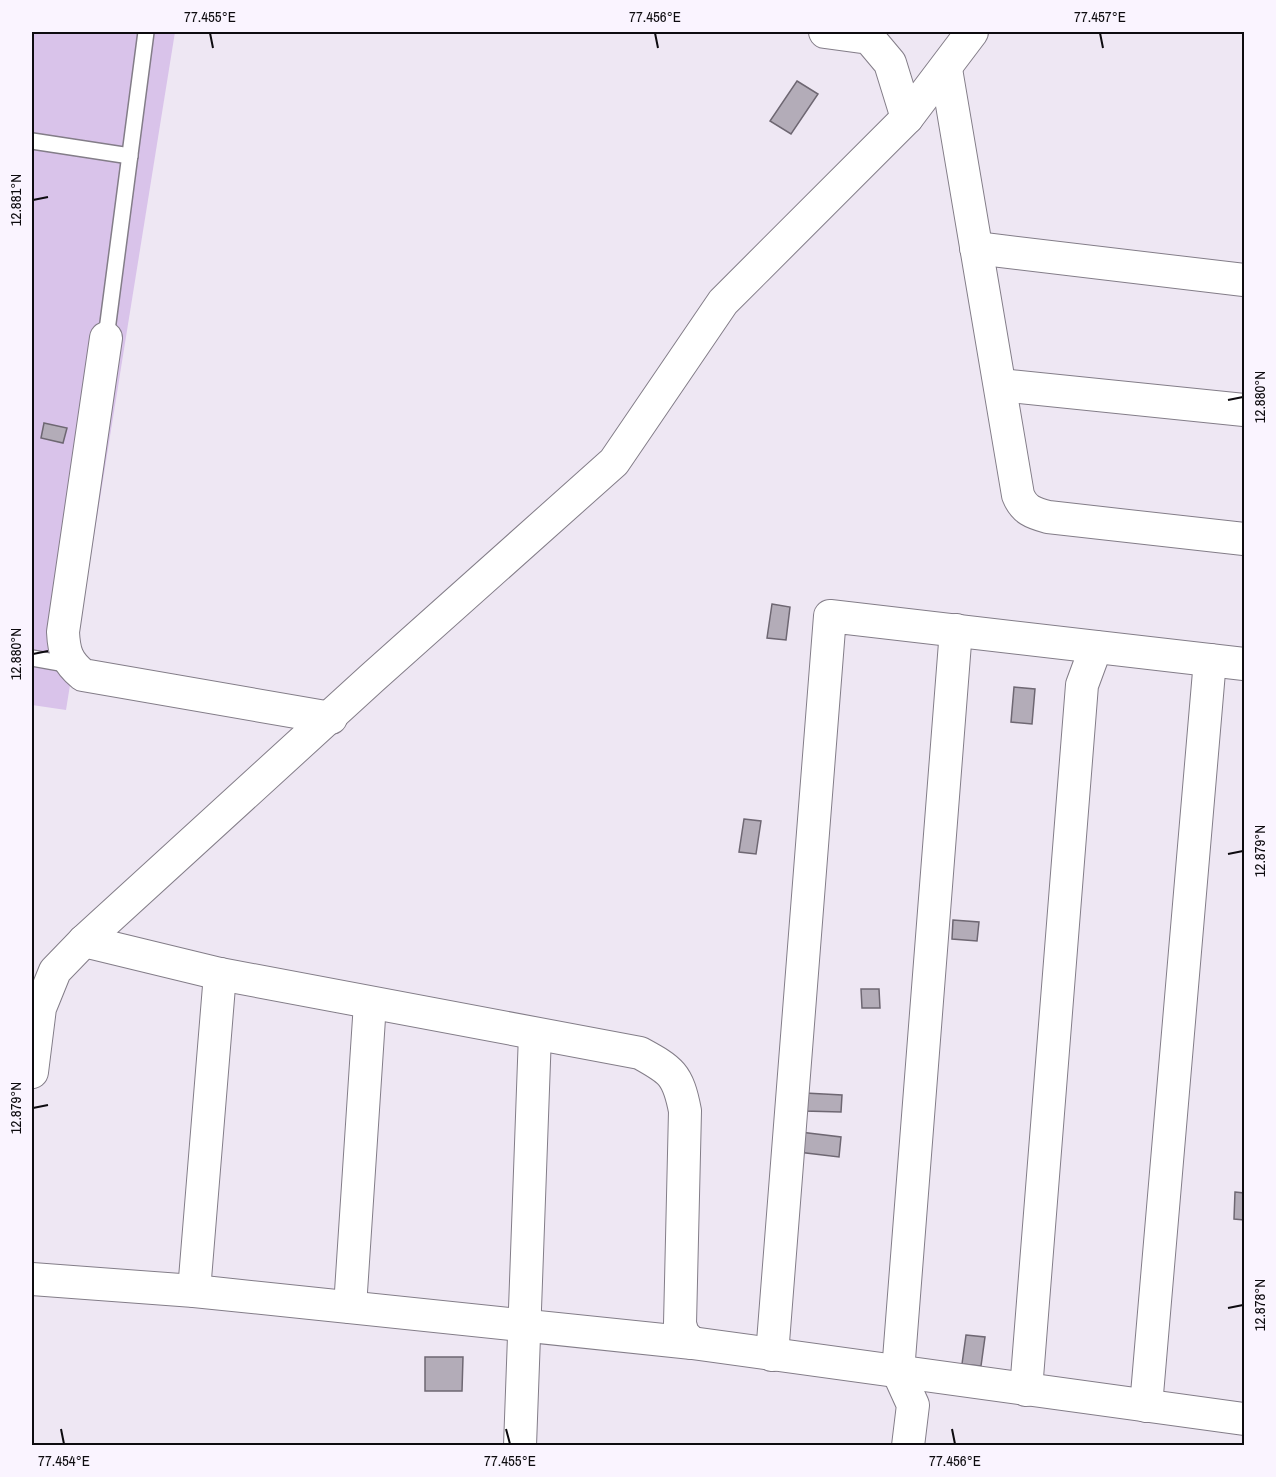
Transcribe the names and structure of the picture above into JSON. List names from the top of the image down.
{
  "coordinates": [
    "77.455°E",
    "77.456°E",
    "77.457°E",
    "12.881°N",
    "12.880°N",
    "12.879°N",
    "12.878°N",
    "77.454°E"
  ]
}
